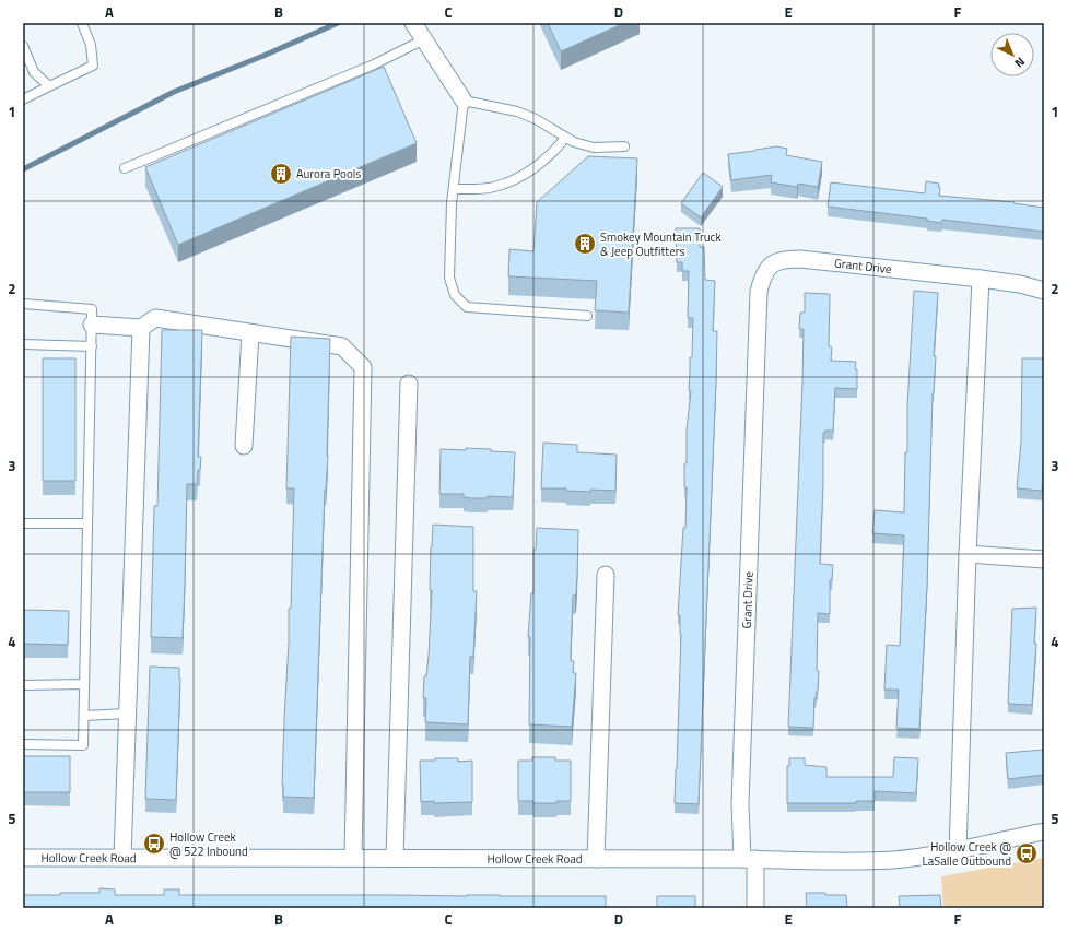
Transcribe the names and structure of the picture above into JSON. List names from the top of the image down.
{
  "streets": {
    "street": ["Grant Drive", "Hollow Creek Road"]
  },
  "crossings": [
    ["Grant Drive", "Hollow Creek Road"]
  ],
  "places": {
    "building": ["Aurora Pools", "Smokey Mountain Truck & Jeep Outfitters"],
    "bus stop": ["Hollow Creek @ 522 Inbound", "Hollow Creek @ LaSalle Outbound"]
  },
  "north": "bottom right",
  "grid": {
    "columns": [
      "A",
      "B",
      "C",
      "D",
      "E",
      "F"
    ],
    "rows": [
      "1",
      "2",
      "3",
      "4",
      "5"
    ]
  }
}
